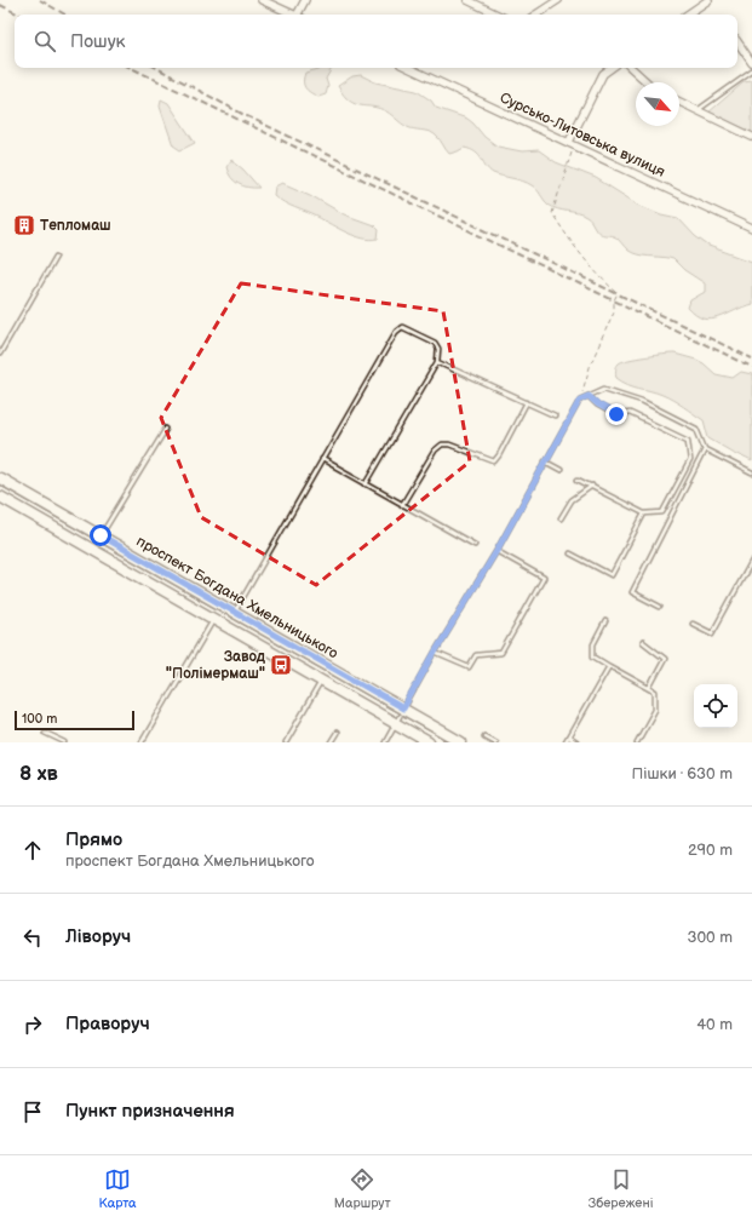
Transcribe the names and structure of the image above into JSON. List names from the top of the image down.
{
  "streets": {
    "main road": ["проспект Богдана Хмельницького"],
    "street": ["Сурсько-Литовська вулиця"]
  },
  "places": {
    "building": ["Тепломаш"],
    "bus stop": ["Завод \"Полімермаш\""]
  },
  "scale_bar": "100 m",
  "north": "bottom right",
  "page": {
    "search": "Пошук",
    "scale": "100 m",
    "heading": ["8 хв", "Пішки · 630 m"],
    "list": [
      ["Прямо", "проспект Богдана Хмельницького", "290 m"],
      ["Ліворуч", "300 m"],
      ["Праворуч", "40 m"],
      "Пункт призначення"
    ],
    "nav": ["Карта", "Маршрут", "Збережені"]
  }
}
